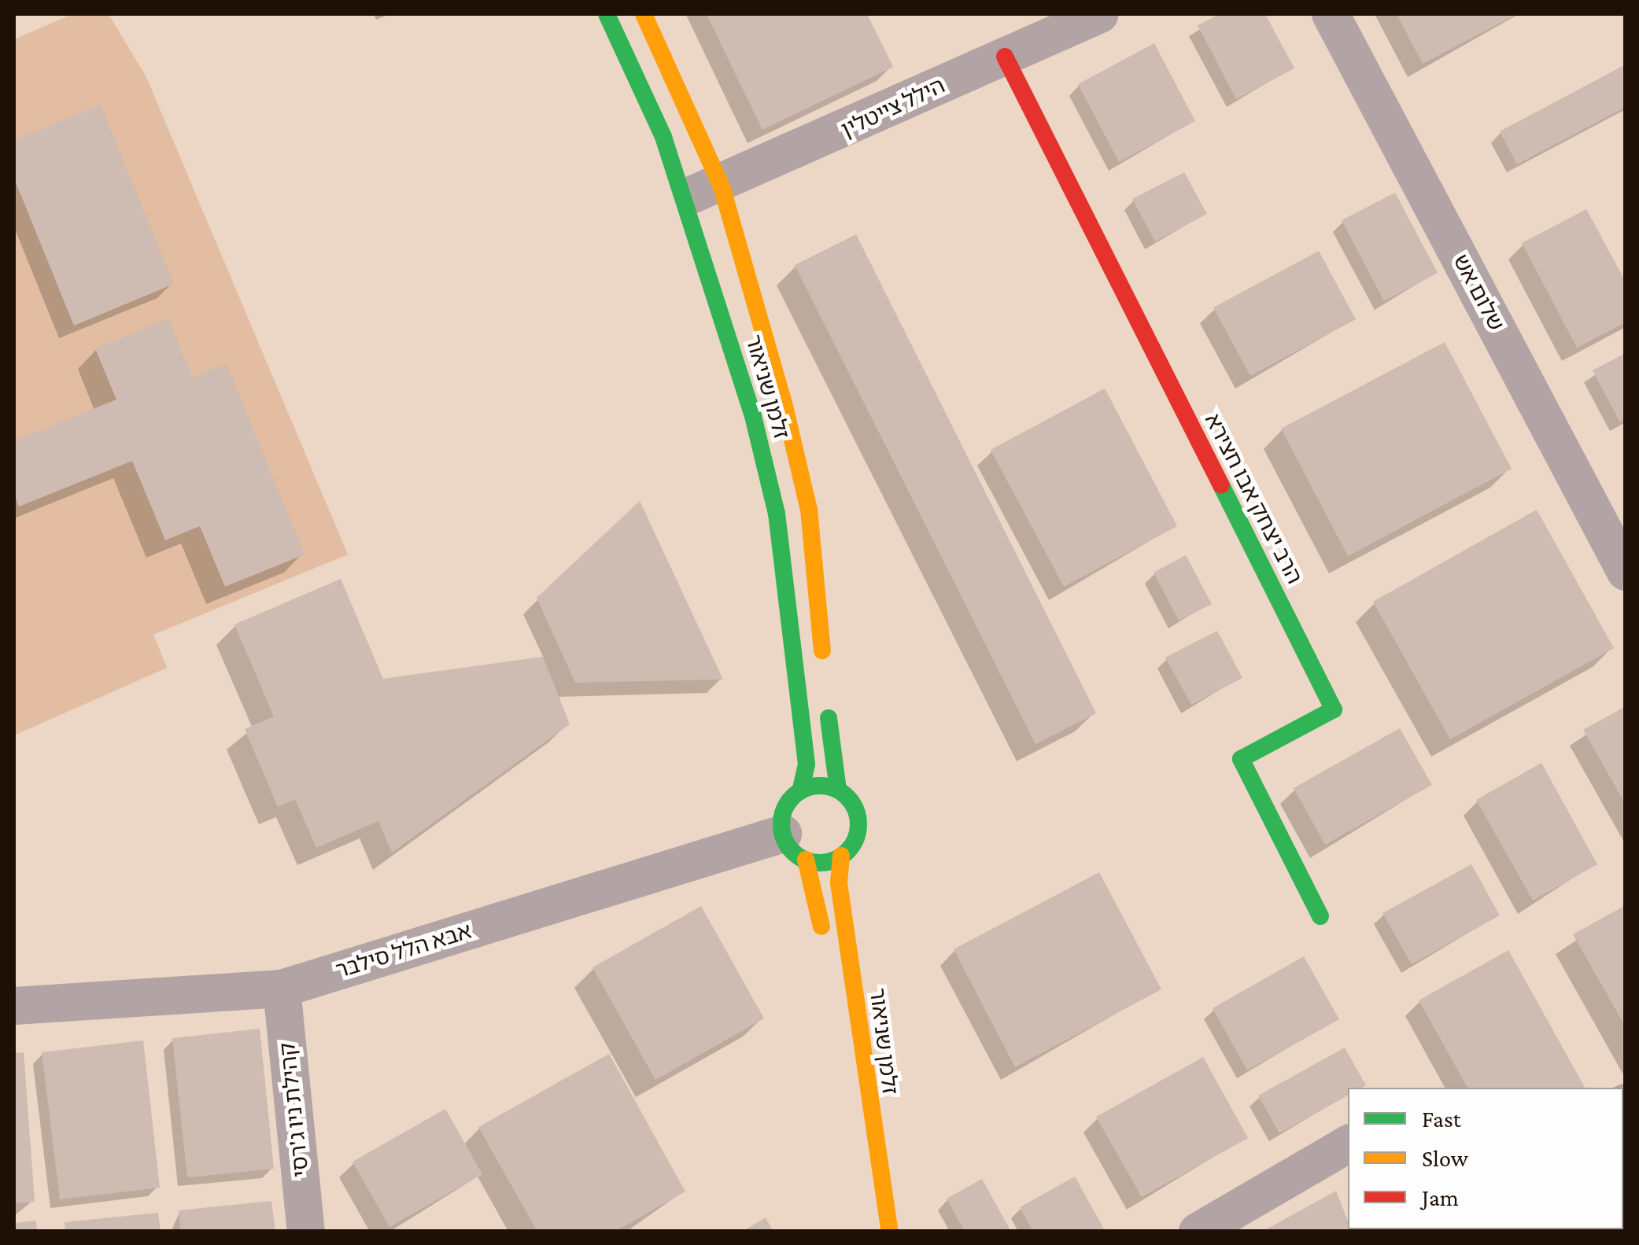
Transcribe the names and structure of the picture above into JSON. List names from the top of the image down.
{
  "streets": {
    "street": [
      "הילל צייטלין",
      "שלום אש",
      "זלמן שניאור",
      "הרב יצחק אבו חצירא",
      "אבא הלל סילבר",
      "קהילת ניו ג'רסי"
    ]
  },
  "crossings": [
    ["הילל צייטלין", "זלמן שניאור"],
    ["הילל צייטלין", "הרב יצחק אבו חצירא"],
    ["זלמן שניאור", "אבא הלל סילבר"],
    ["אבא הלל סילבר", "קהילת ניו ג'רסי"]
  ],
  "legend": ["Fast", "Slow", "Jam"]
}
